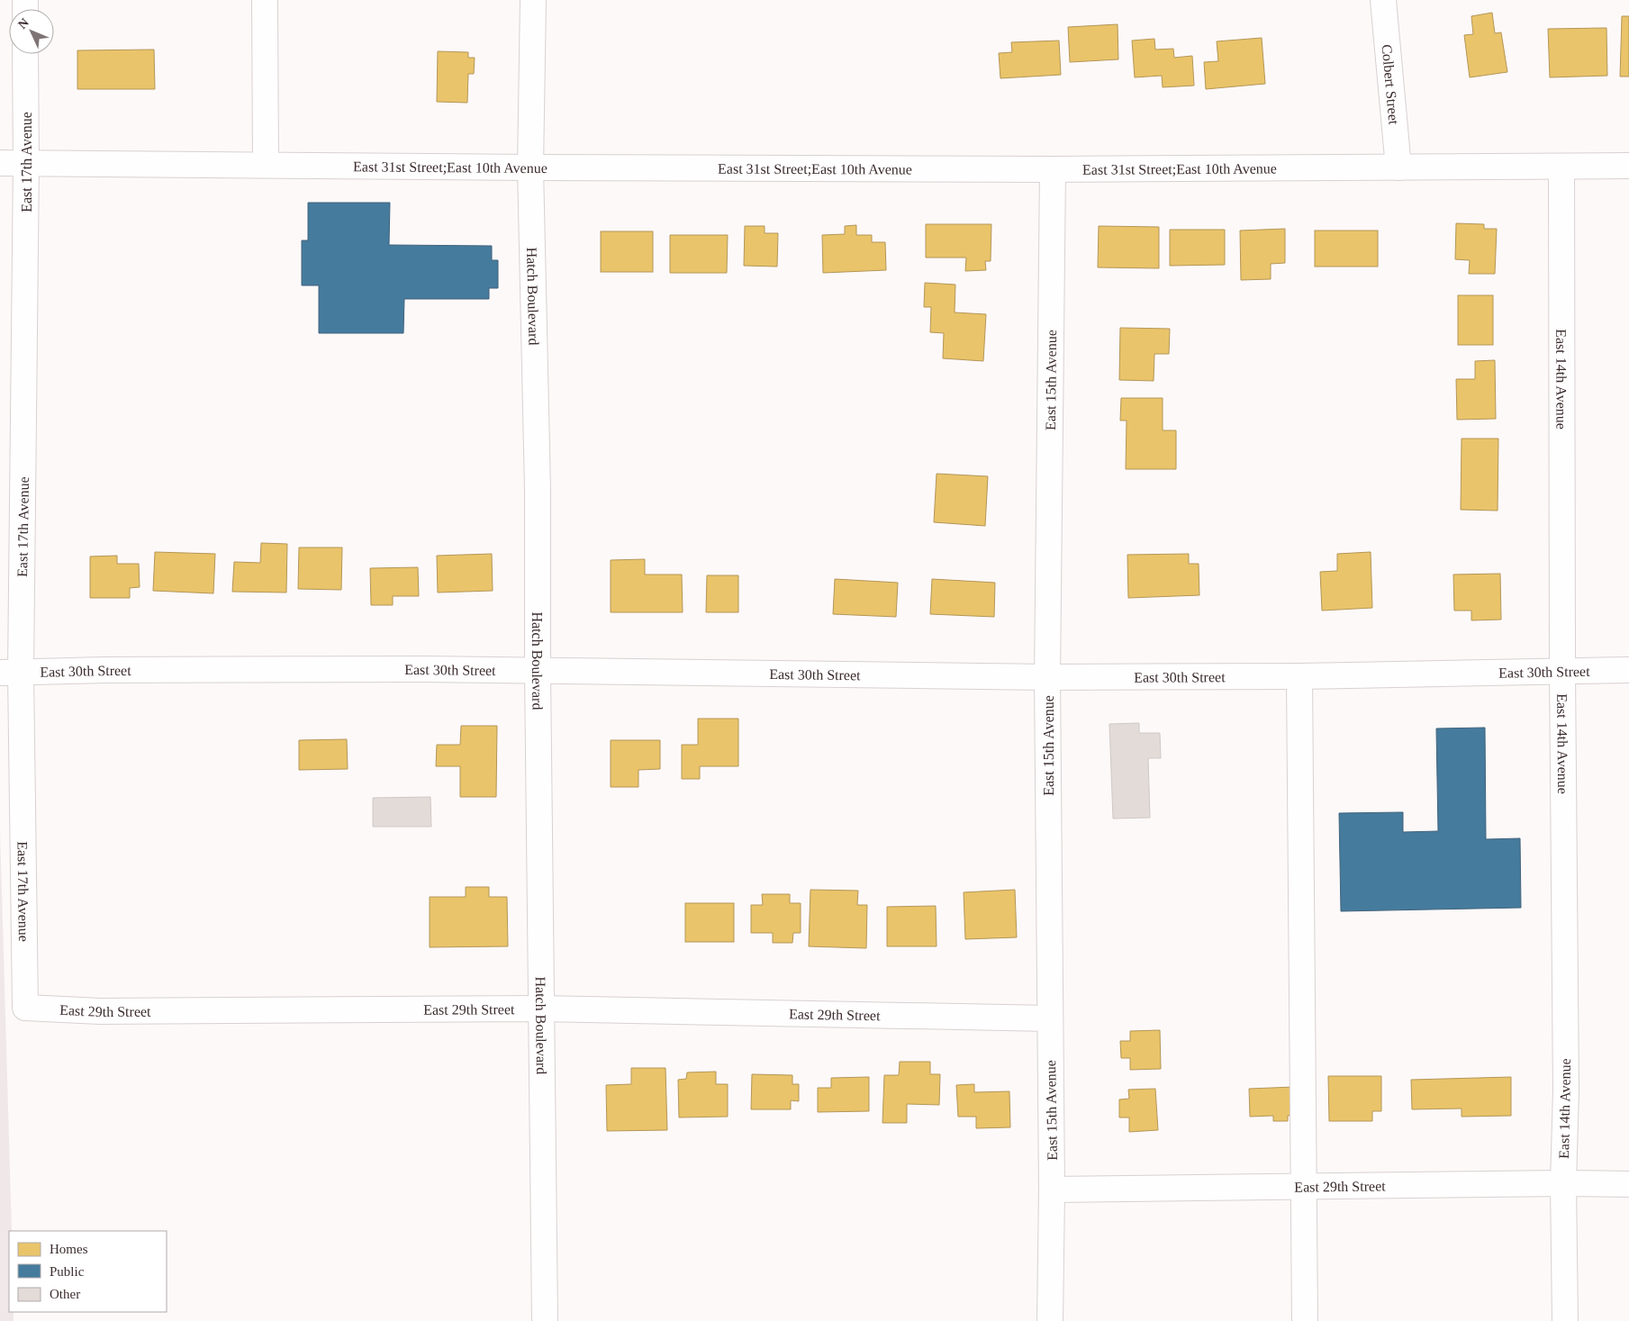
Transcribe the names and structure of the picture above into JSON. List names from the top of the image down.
{
  "streets": {
    "street": [
      "Colbert Street",
      "East 17th Avenue",
      "East 31st Street;East 10th Avenue",
      "Hatch Boulevard",
      "East 14th Avenue",
      "East 15th Avenue",
      "East 30th Street",
      "East 29th Street"
    ]
  },
  "crossings": [
    ["Colbert Street", "East 31st Street;East 10th Avenue"],
    ["East 17th Avenue", "East 31st Street;East 10th Avenue"],
    ["East 17th Avenue", "East 30th Street"],
    ["East 17th Avenue", "East 29th Street"],
    ["East 31st Street;East 10th Avenue", "Hatch Boulevard"],
    ["East 31st Street;East 10th Avenue", "East 14th Avenue"],
    ["East 31st Street;East 10th Avenue", "East 15th Avenue"],
    ["Hatch Boulevard", "East 30th Street"],
    ["Hatch Boulevard", "East 29th Street"],
    ["East 14th Avenue", "East 30th Street"],
    ["East 14th Avenue", "East 29th Street"],
    ["East 15th Avenue", "East 30th Street"],
    ["East 15th Avenue", "East 29th Street"]
  ],
  "legend": ["Homes", "Public", "Other"],
  "north": "top left"
}
